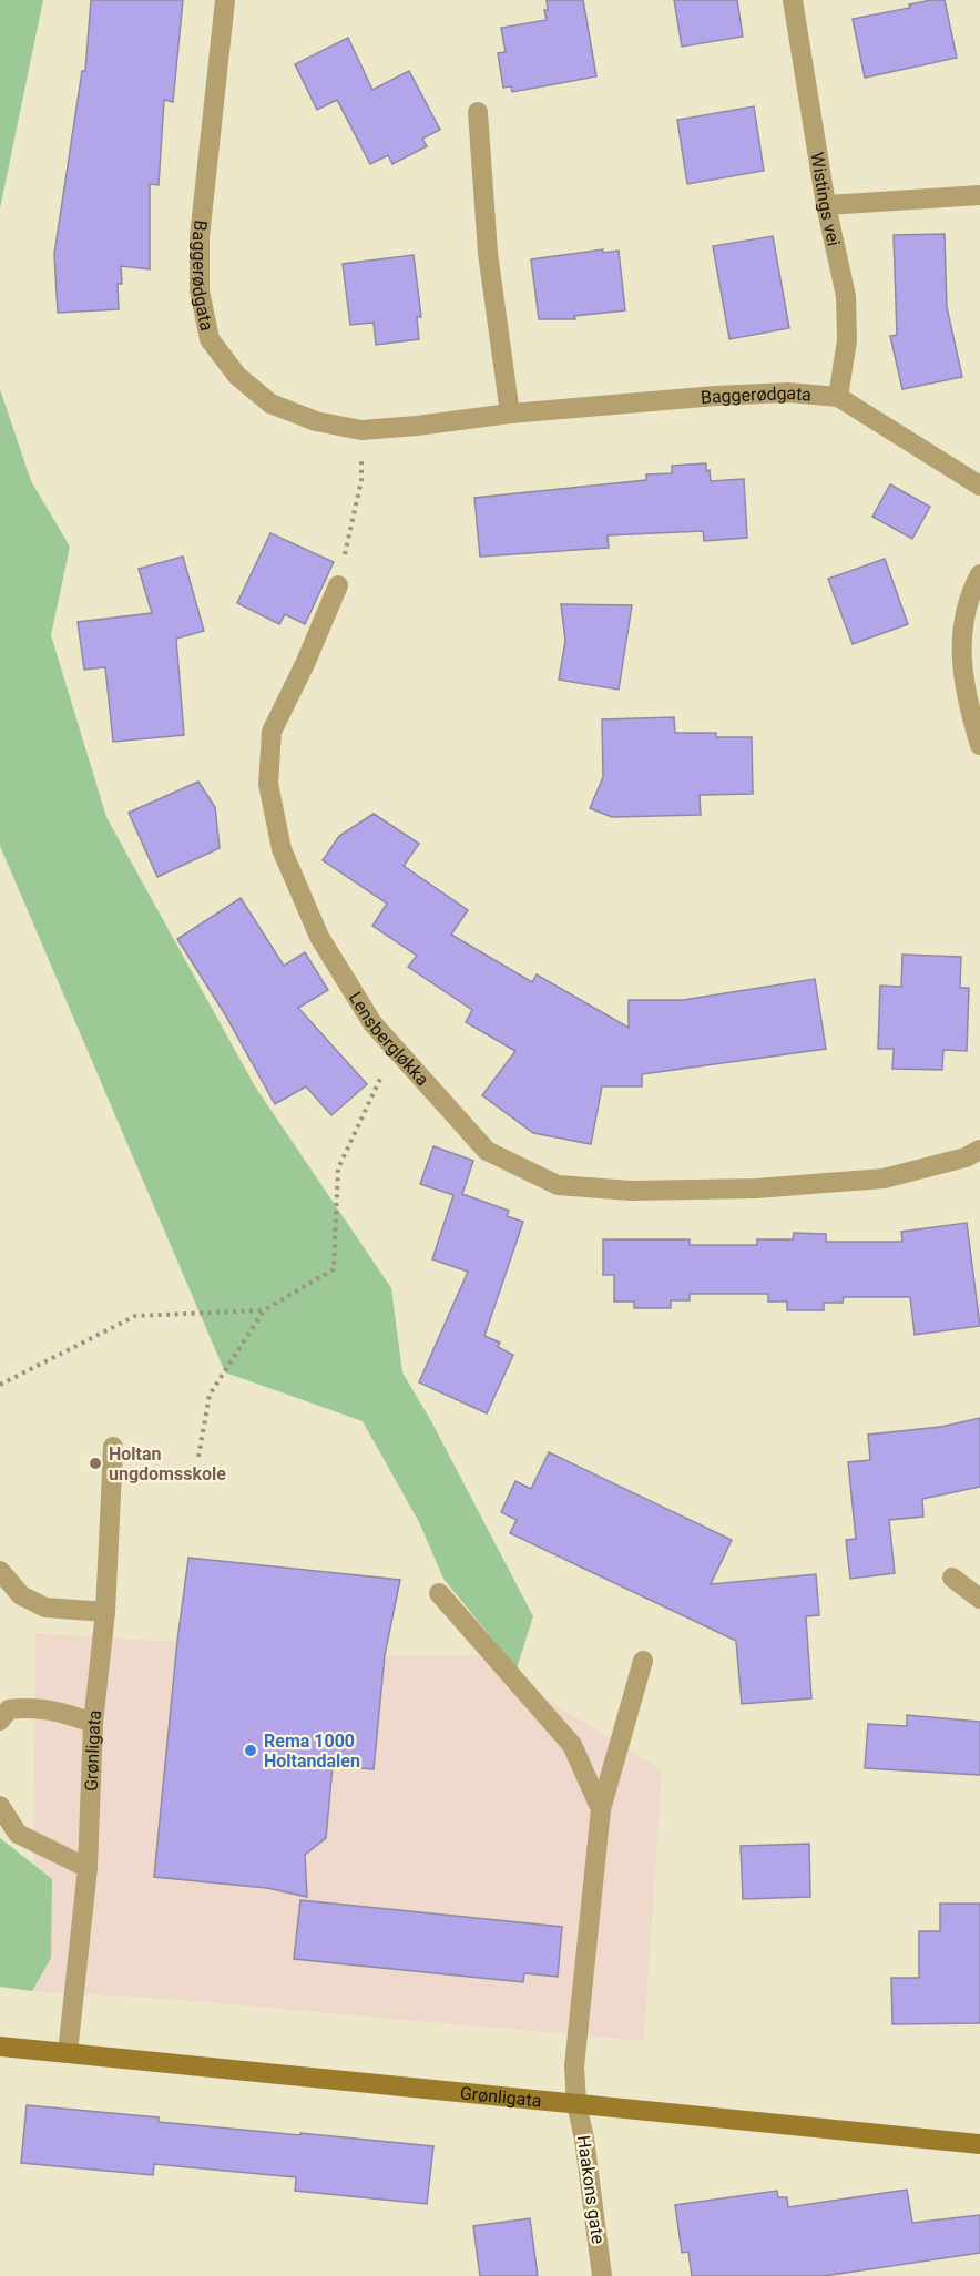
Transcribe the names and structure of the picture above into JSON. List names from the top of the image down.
{
  "streets": {
    "main road": ["Grønligata"],
    "street": [
      "Wistings vei",
      "Baggerødgata",
      "Lensbergløkka",
      "Haakons gate"
    ]
  },
  "crossings": [
    ["Wistings vei", "Baggerødgata"],
    ["Grønligata", "Haakons gate"]
  ],
  "places": ["Holtan ungdomsskole", "Rema 1000 Holtandalen"]
}
